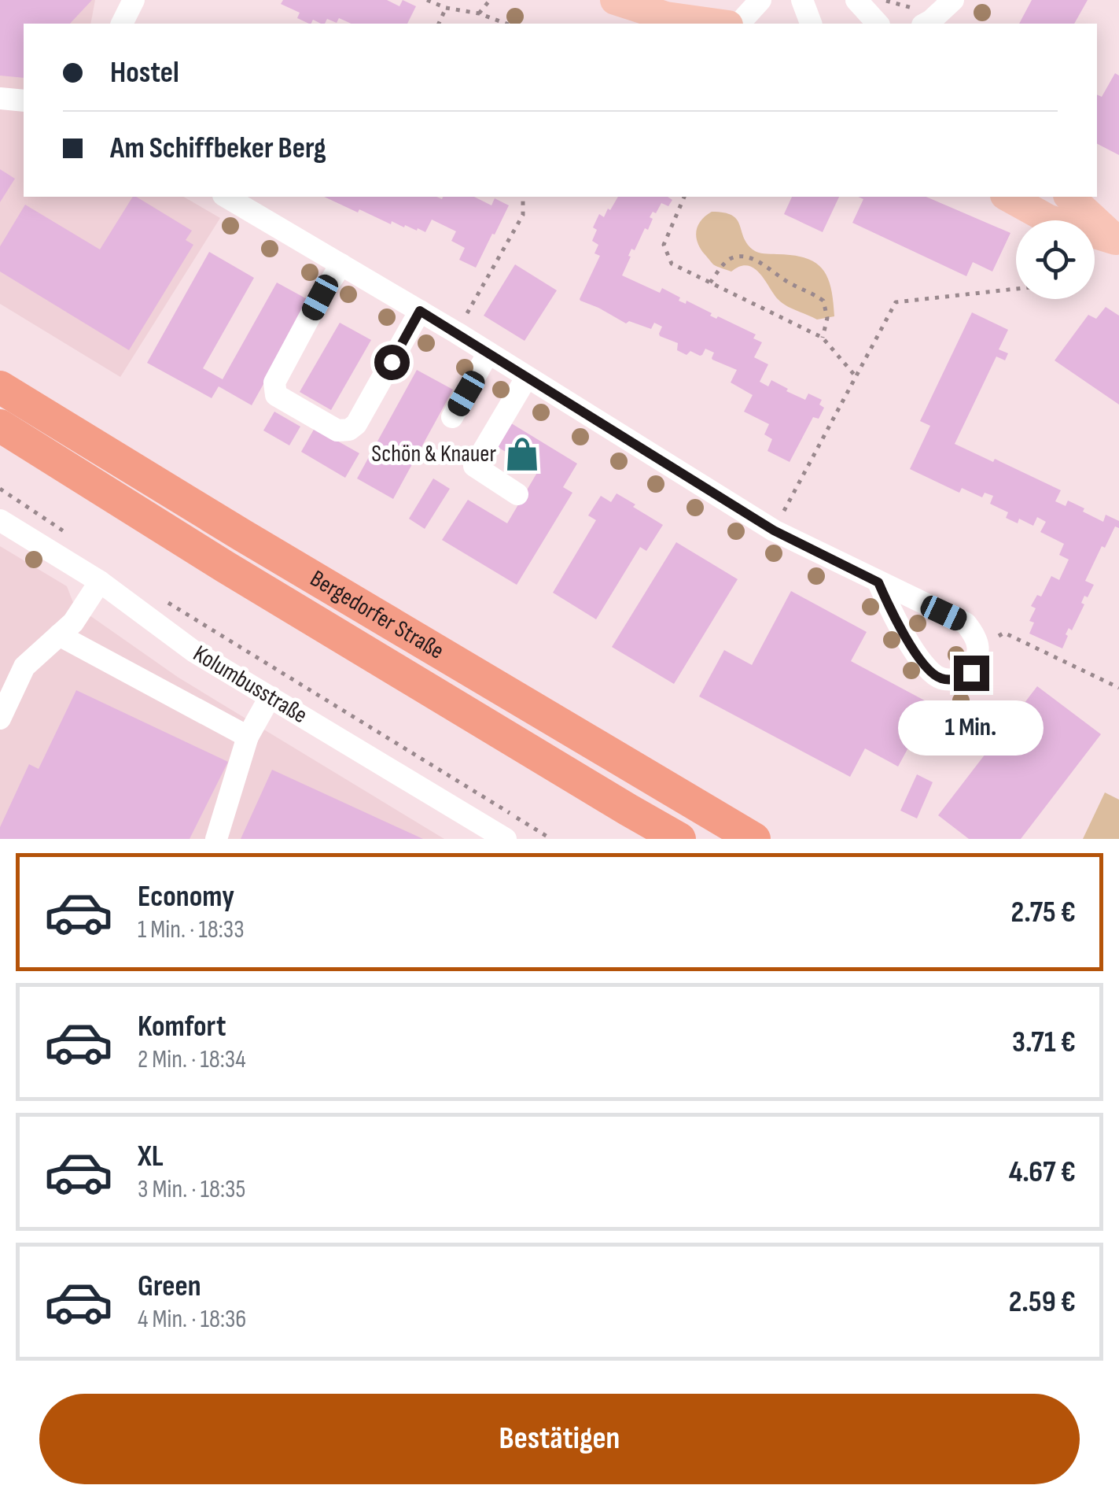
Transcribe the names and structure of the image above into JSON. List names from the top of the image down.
{
  "streets": {
    "highway": ["Bergedorfer Straße"],
    "street": ["Kolumbusstraße"]
  },
  "places": {
    "shop": ["Schön & Knauer"]
  },
  "page": {
    "banner": ["Hostel", "Am Schiffbeker Berg"],
    "bubble": "1 Min.",
    "list": [
      {
        "name": "Economy",
        "note": "1 Min. · 18:33",
        "value": "2.75 €"
      },
      {
        "name": "Komfort",
        "note": "2 Min. · 18:34",
        "value": "3.71 €"
      },
      {
        "name": "XL",
        "note": "3 Min. · 18:35",
        "value": "4.67 €"
      },
      {
        "name": "Green",
        "note": "4 Min. · 18:36",
        "value": "2.59 €"
      }
    ],
    "buttons": "Bestätigen"
  }
}
